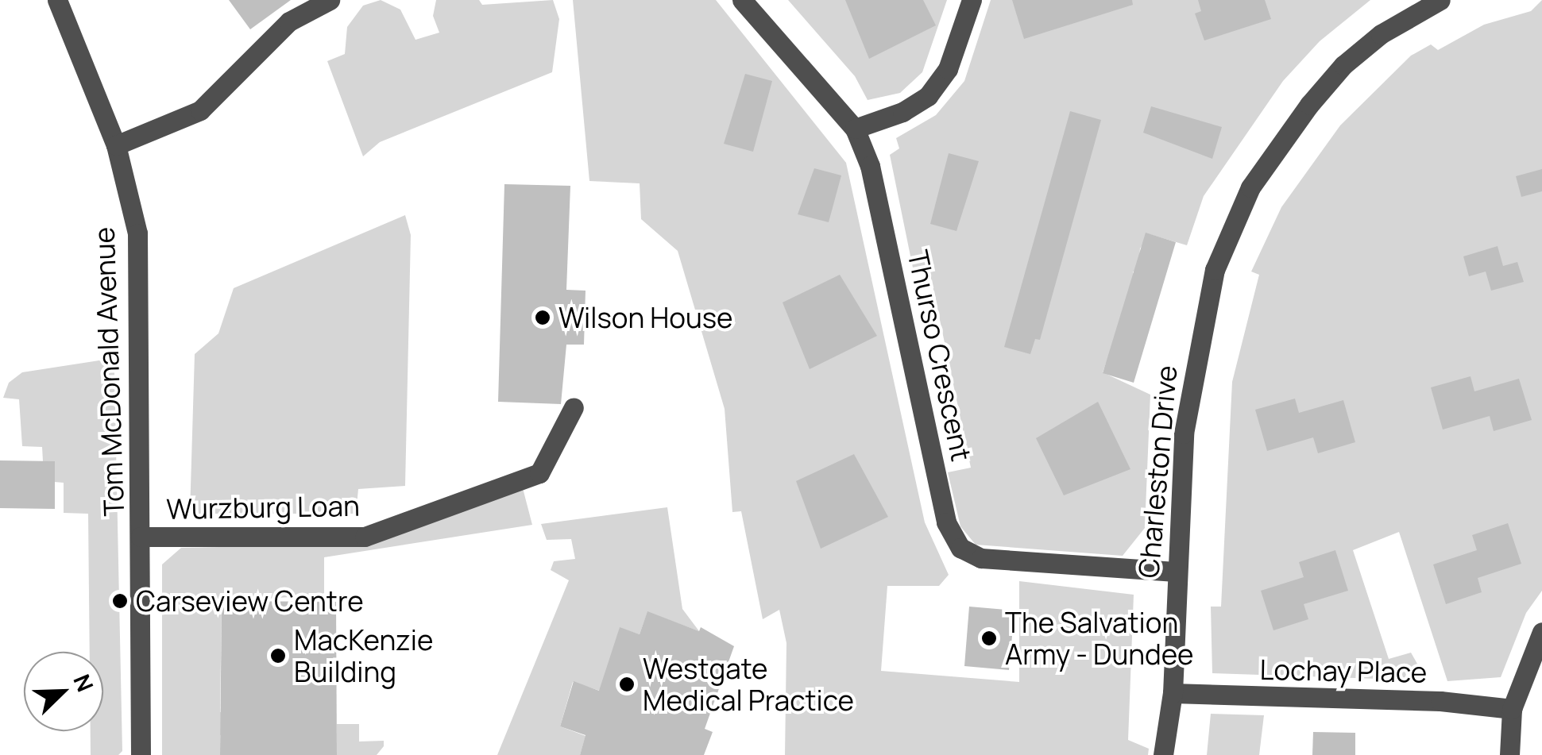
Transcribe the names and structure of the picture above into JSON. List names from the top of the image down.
{
  "streets": {
    "street": [
      "Thurso Crescent",
      "Tom McDonald Avenue",
      "Charleston Drive",
      "Wurzburg Loan",
      "Lochay Place"
    ]
  },
  "crossings": [
    ["Thurso Crescent", "Charleston Drive"],
    ["Tom McDonald Avenue", "Wurzburg Loan"],
    ["Charleston Drive", "Lochay Place"]
  ],
  "places": [
    "Wilson House",
    "Carseview Centre",
    "The Salvation Army - Dundee",
    "MacKenzie Building",
    "Westgate Medical Practice"
  ],
  "north": "top right"
}
